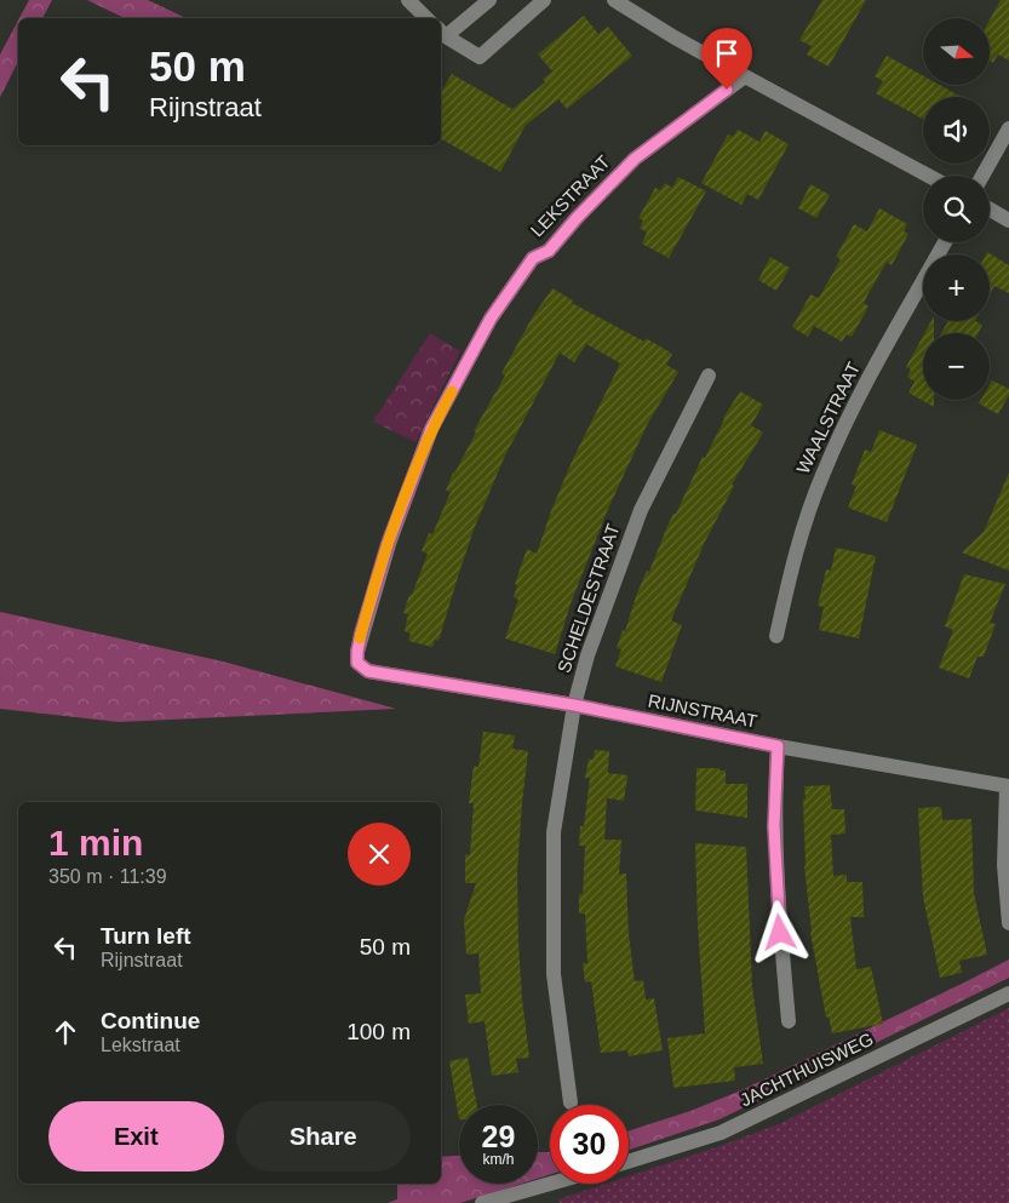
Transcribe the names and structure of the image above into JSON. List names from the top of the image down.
{
  "streets": {
    "street": [
      "LEKSTRAAT",
      "WAALSTRAAT",
      "SCHELDESTRAAT",
      "RIJNSTRAAT",
      "JACHTHUISWEG"
    ]
  },
  "crossings": [
    ["LEKSTRAAT", "RIJNSTRAAT"],
    ["SCHELDESTRAAT", "RIJNSTRAAT"]
  ],
  "north": "right",
  "page": {
    "map_buttons": ["+", "−"],
    "turn": ["50 m", "Rijnstraat"],
    "heading": ["1 min", "350 m · 11:39"],
    "list": [
      {
        "name": "Turn left",
        "note": "Rijnstraat",
        "value": "50 m"
      },
      {
        "name": "Continue",
        "note": "Lekstraat",
        "value": "100 m"
      }
    ],
    "buttons": ["Exit", "Share"],
    "speed": "29 km/h",
    "limit": "30"
  }
}
